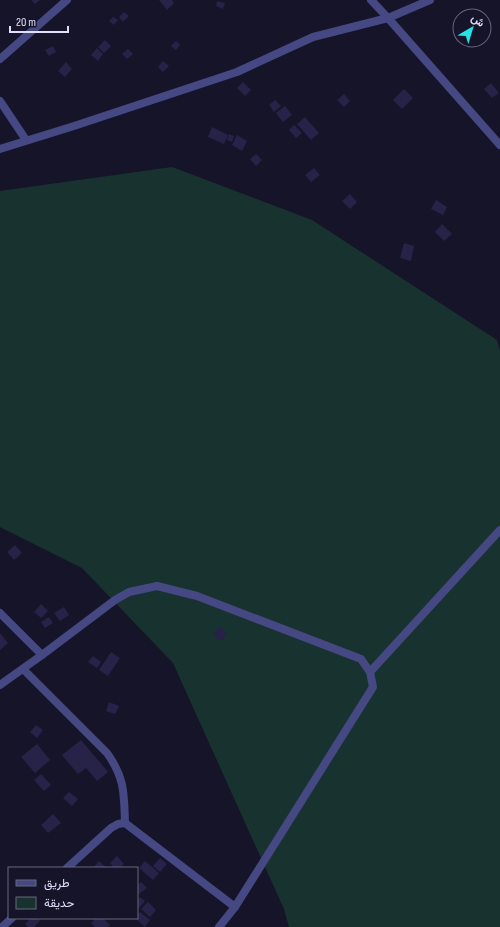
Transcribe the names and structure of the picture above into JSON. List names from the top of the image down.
{
  "legend": ["طريق", "حديقة"],
  "scale_bar": "20 m",
  "north": "top right"
}
